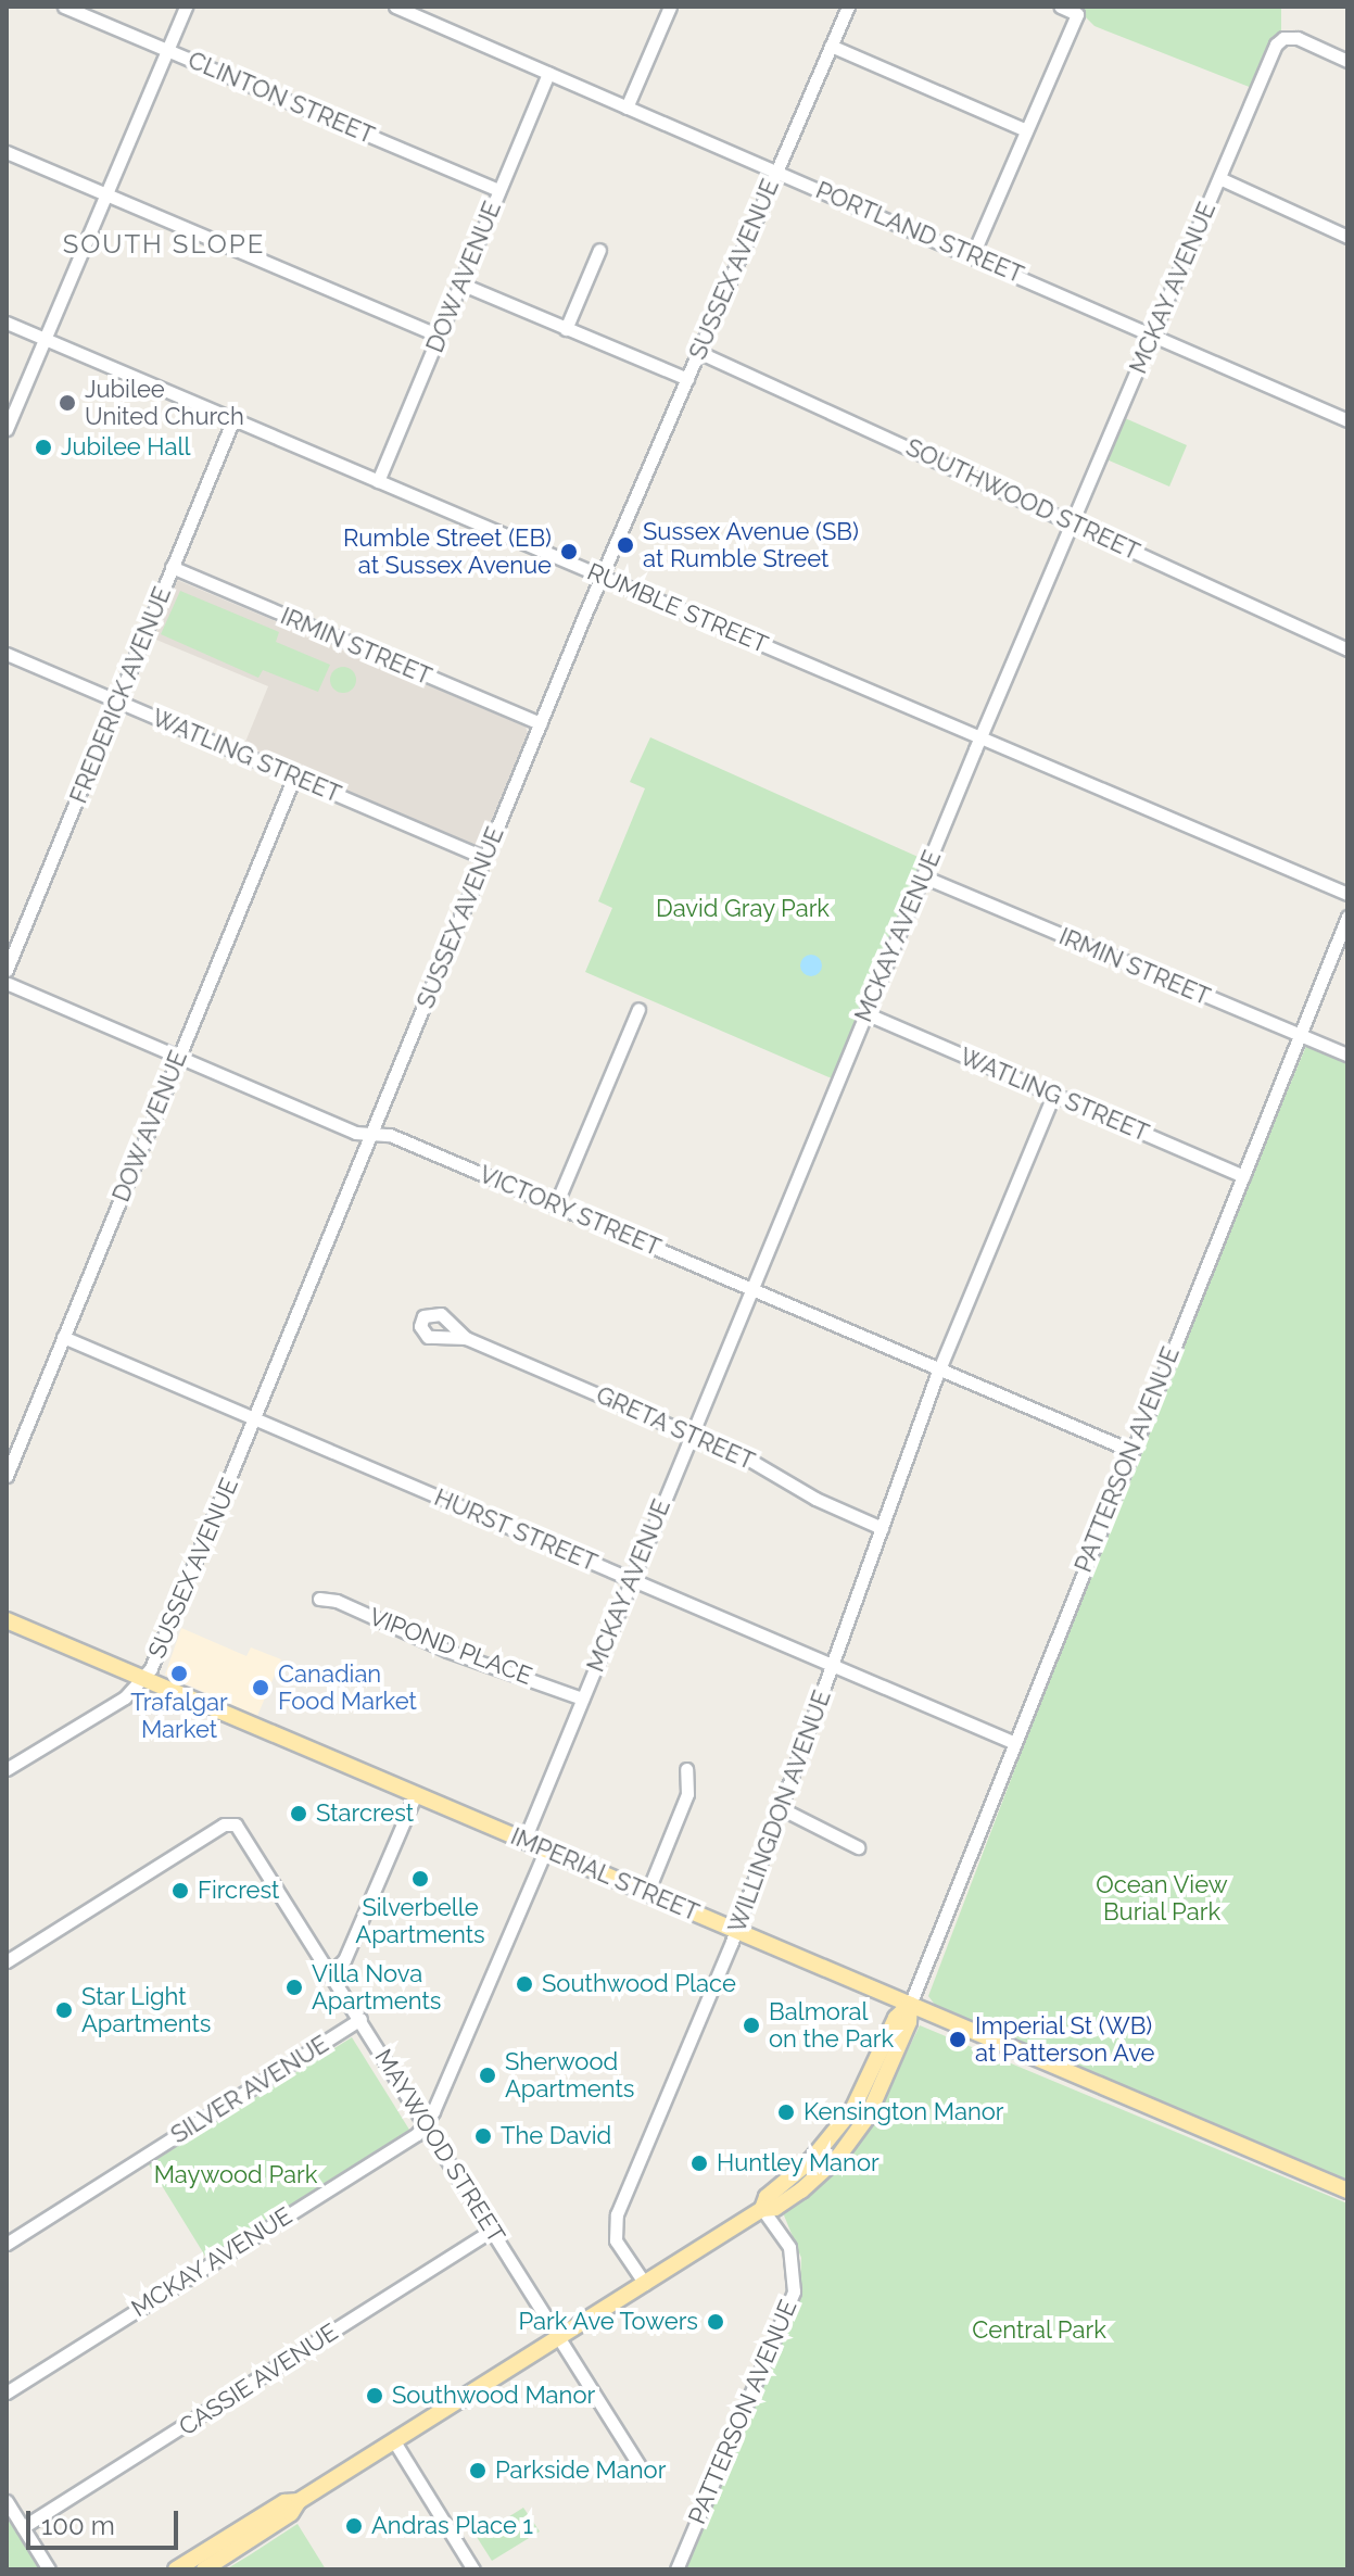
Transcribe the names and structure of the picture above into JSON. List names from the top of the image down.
{
  "streets": {
    "main road": ["IMPERIAL STREET"],
    "street": [
      "CLINTON STREET",
      "PORTLAND STREET",
      "SUSSEX AVENUE",
      "DOW AVENUE",
      "MCKAY AVENUE",
      "SOUTHWOOD STREET",
      "RUMBLE STREET",
      "IRMIN STREET",
      "FREDERICK AVENUE",
      "WATLING STREET",
      "VICTORY STREET",
      "GRETA STREET",
      "PATTERSON AVENUE",
      "HURST STREET",
      "VIPOND PLACE",
      "WILLINGDON AVENUE",
      "SILVER AVENUE",
      "MAYWOOD STREET",
      "CASSIE AVENUE"
    ]
  },
  "crossings": [
    ["CLINTON STREET", "DOW AVENUE"],
    ["PORTLAND STREET", "SUSSEX AVENUE"],
    ["PORTLAND STREET", "DOW AVENUE"],
    ["PORTLAND STREET", "MCKAY AVENUE"],
    ["SUSSEX AVENUE", "SOUTHWOOD STREET"],
    ["SUSSEX AVENUE", "RUMBLE STREET"],
    ["SUSSEX AVENUE", "IRMIN STREET"],
    ["SUSSEX AVENUE", "WATLING STREET"],
    ["SUSSEX AVENUE", "VICTORY STREET"],
    ["SUSSEX AVENUE", "HURST STREET"],
    ["SUSSEX AVENUE", "IMPERIAL STREET"],
    ["DOW AVENUE", "RUMBLE STREET"],
    ["DOW AVENUE", "WATLING STREET"],
    ["DOW AVENUE", "VICTORY STREET"],
    ["DOW AVENUE", "HURST STREET"],
    ["MCKAY AVENUE", "SOUTHWOOD STREET"],
    ["MCKAY AVENUE", "RUMBLE STREET"],
    ["MCKAY AVENUE", "IRMIN STREET"],
    ["MCKAY AVENUE", "WATLING STREET"],
    ["MCKAY AVENUE", "VICTORY STREET"],
    ["MCKAY AVENUE", "GRETA STREET"],
    ["MCKAY AVENUE", "HURST STREET"],
    ["MCKAY AVENUE", "VIPOND PLACE"],
    ["MCKAY AVENUE", "IMPERIAL STREET"],
    ["MCKAY AVENUE", "MAYWOOD STREET"],
    ["RUMBLE STREET", "FREDERICK AVENUE"],
    ["IRMIN STREET", "FREDERICK AVENUE"],
    ["IRMIN STREET", "PATTERSON AVENUE"],
    ["FREDERICK AVENUE", "WATLING STREET"],
    ["WATLING STREET", "PATTERSON AVENUE"],
    ["WATLING STREET", "WILLINGDON AVENUE"],
    ["VICTORY STREET", "PATTERSON AVENUE"],
    ["VICTORY STREET", "WILLINGDON AVENUE"],
    ["GRETA STREET", "WILLINGDON AVENUE"],
    ["PATTERSON AVENUE", "HURST STREET"],
    ["PATTERSON AVENUE", "IMPERIAL STREET"],
    ["HURST STREET", "WILLINGDON AVENUE"],
    ["WILLINGDON AVENUE", "IMPERIAL STREET"],
    ["SILVER AVENUE", "MAYWOOD STREET"],
    ["MAYWOOD STREET", "CASSIE AVENUE"]
  ],
  "districts": ["SOUTH SLOPE"],
  "parks": [
    "David Gray Park",
    "Ocean View Burial Park",
    "Maywood Park",
    "Central Park"
  ],
  "places": [
    "Jubilee United Church",
    "Jubilee Hall",
    "Sussex Avenue (SB) at Rumble Street",
    "Rumble Street (EB) at Sussex Avenue",
    "Trafalgar Market",
    "Canadian Food Market",
    "Starcrest",
    "Silverbelle Apartments",
    "Fircrest",
    "Southwood Place",
    "Villa Nova Apartments",
    "Star Light Apartments",
    "Balmoral on the Park",
    "Imperial St (WB) at Patterson Ave",
    "Sherwood Apartments",
    "Kensington Manor",
    "The David",
    "Huntley Manor",
    "Park Ave Towers",
    "Southwood Manor",
    "Parkside Manor",
    "Andras Place 1"
  ],
  "scale_bar": "100 m"
}
